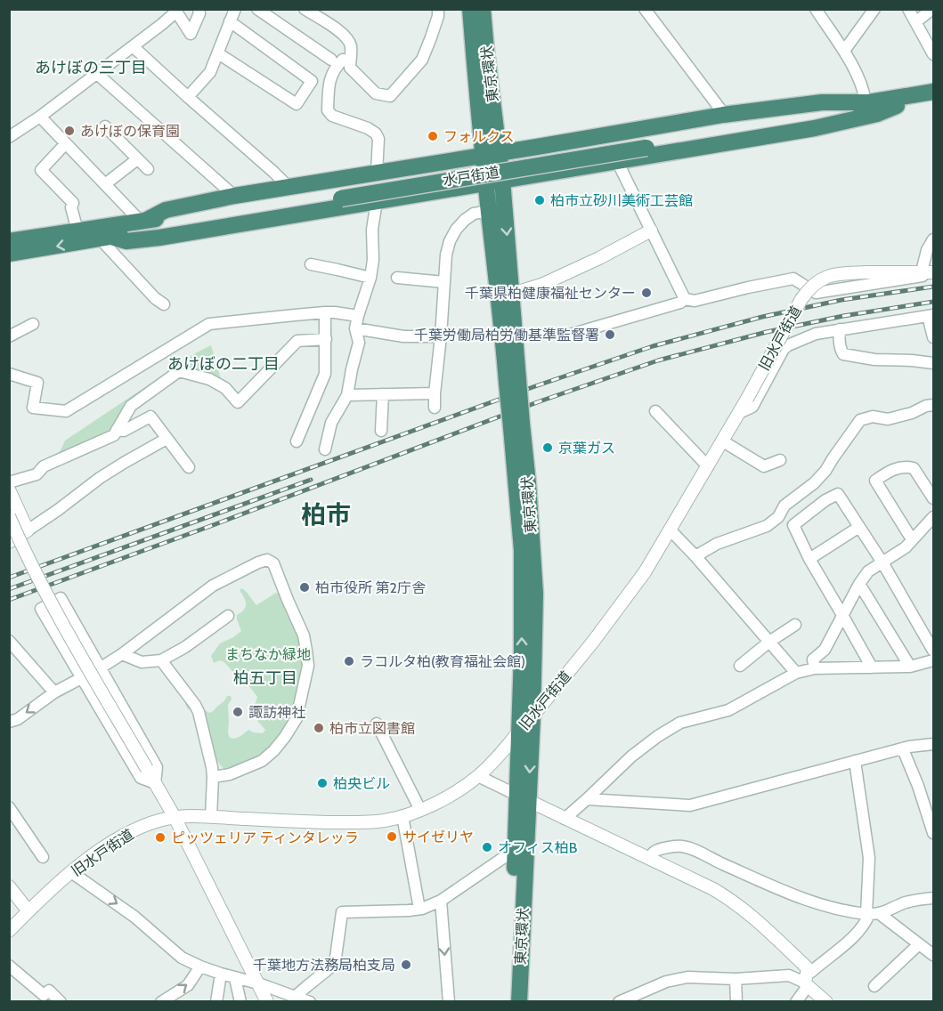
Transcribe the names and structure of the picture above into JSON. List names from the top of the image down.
{
  "streets": {
    "highway": ["東京環状", "水戸街道"],
    "street": ["旧水戸街道"]
  },
  "crossings": [
    ["東京環状", "旧水戸街道"]
  ],
  "districts": [
    "あけぼの三丁目",
    "あけぼの二丁目",
    "柏市",
    "柏五丁目"
  ],
  "parks": ["まちなか緑地"],
  "places": [
    "あけぼの保育園",
    "フォルクス",
    "柏市立砂川美術工芸館",
    "千葉県柏健康福祉センター",
    "千葉労働局柏労働基準監督署",
    "京葉ガス",
    "柏市役所 第2庁舎",
    "ラコルタ柏(教育福祉会館)",
    "諏訪神社",
    "柏市立図書館",
    "柏央ビル",
    "サイゼリヤ",
    "ピッツェリア ティンタレッラ",
    "オフィス柏B",
    "千葉地方法務局柏支局"
  ]
}
